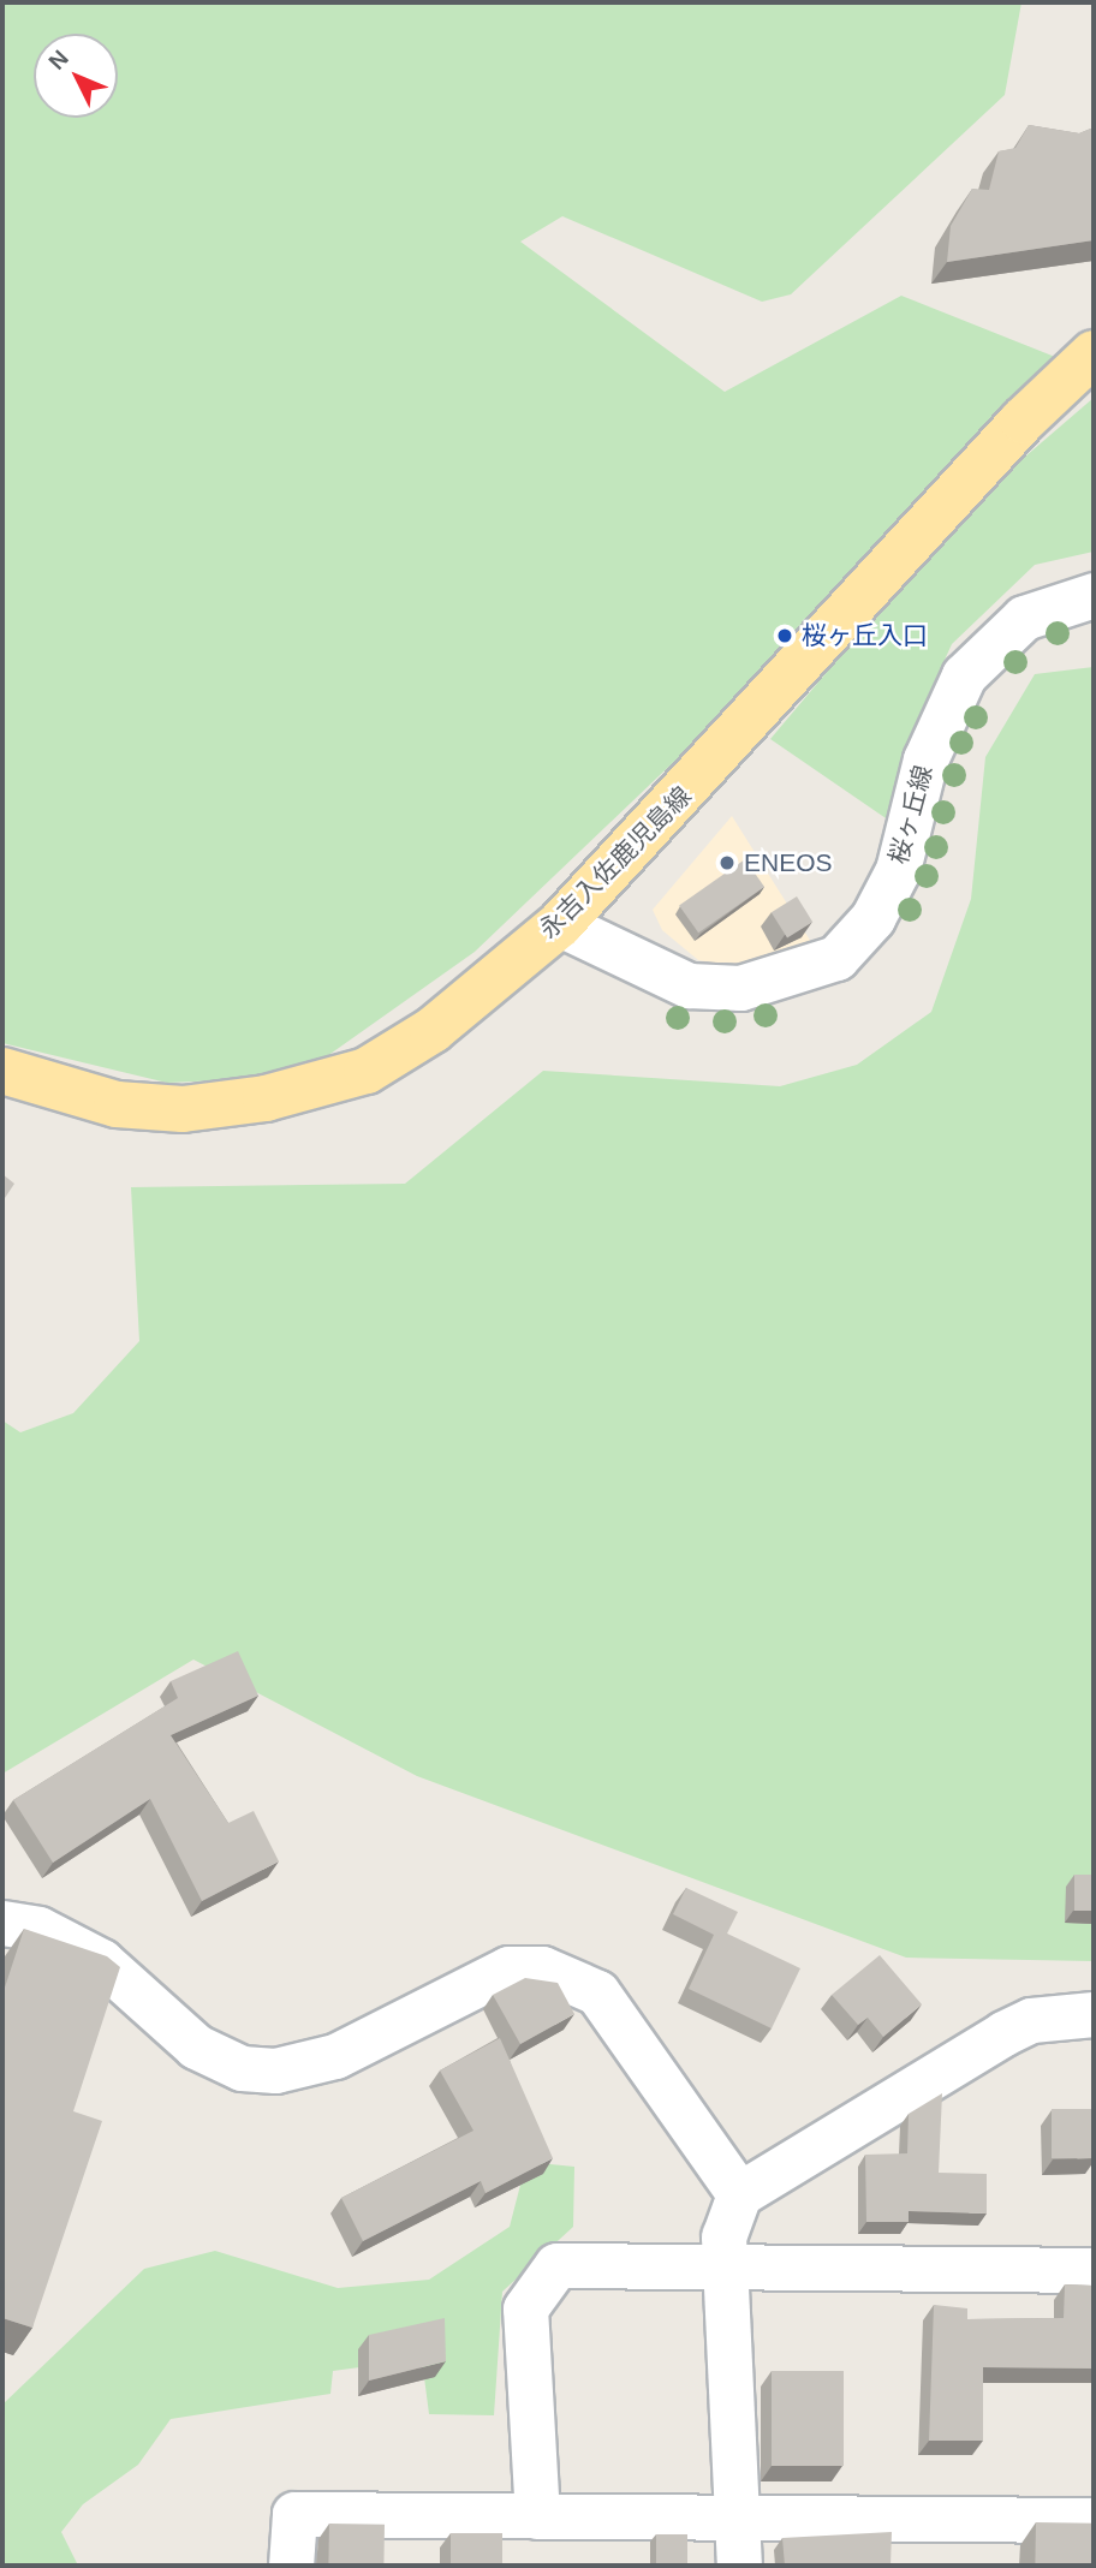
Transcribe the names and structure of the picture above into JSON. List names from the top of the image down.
{
  "streets": {
    "main road": ["永吉入佐鹿児島線"],
    "street": ["桜ヶ丘線"]
  },
  "crossings": [
    ["桜ヶ丘線", "永吉入佐鹿児島線"]
  ],
  "places": ["桜ヶ丘入口", "ENEOS"],
  "north": "top left"
}
